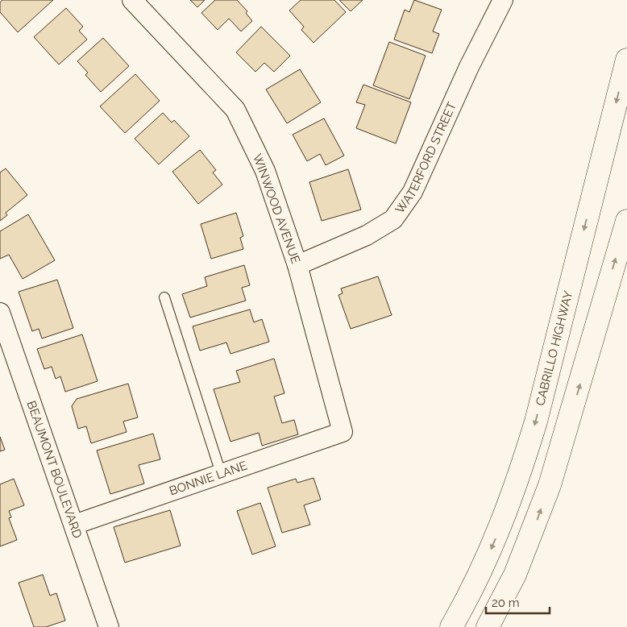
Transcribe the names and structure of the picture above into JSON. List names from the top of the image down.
{
  "streets": {
    "highway": ["CABRILLO HIGHWAY"],
    "street": [
      "WATERFORD STREET",
      "WINWOOD AVENUE",
      "BEAUMONT BOULEVARD",
      "BONNIE LANE"
    ]
  },
  "crossings": [
    ["WATERFORD STREET", "WINWOOD AVENUE"],
    ["WINWOOD AVENUE", "BONNIE LANE"],
    ["BEAUMONT BOULEVARD", "BONNIE LANE"]
  ],
  "scale_bar": "20 m"
}
